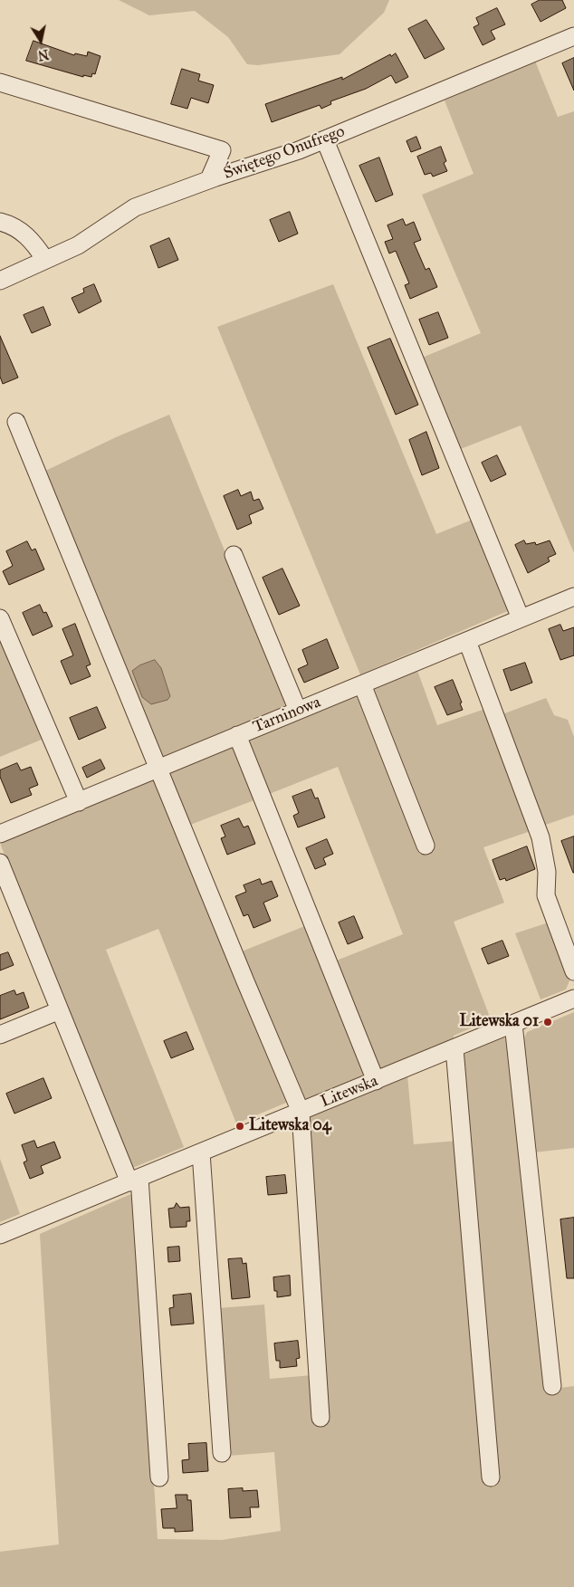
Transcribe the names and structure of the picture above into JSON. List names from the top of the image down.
{
  "streets": {
    "street": ["Świętego Onufrego", "Tarninowa", "Litewska"]
  },
  "places": ["Litewska 01", "Litewska 04"],
  "north": "bottom"
}
